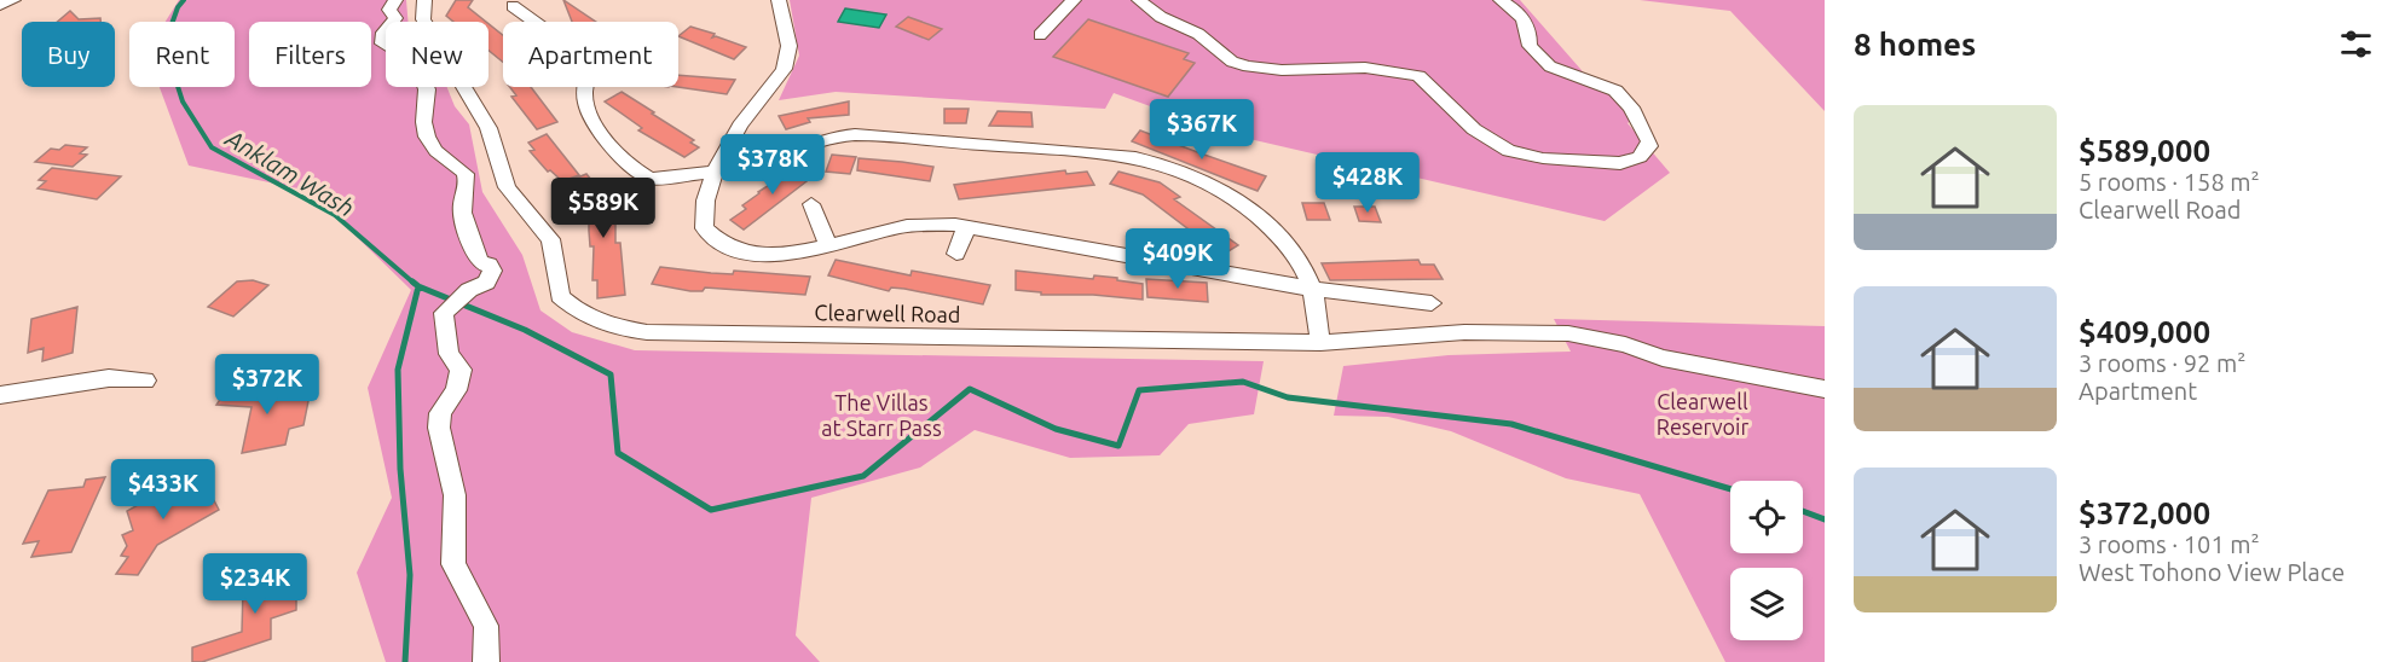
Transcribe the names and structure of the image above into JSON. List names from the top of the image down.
{
  "streets": {
    "street": ["Clearwell Road"]
  },
  "water": ["Anklam Wash"],
  "parks": ["Clearwell Reservoir", "The Villas at Starr Pass"],
  "page": {
    "heading": "8 homes",
    "chip": [
      "Buy",
      "Rent",
      "Filters",
      "New",
      "Apartment"
    ],
    "list": [
      {
        "name": "$589,000",
        "note": "5 rooms · 158 m² · Clearwell Road"
      },
      {
        "name": "$409,000",
        "note": "3 rooms · 92 m² · Apartment"
      },
      {
        "name": "$372,000",
        "note": "3 rooms · 101 m² · West Tohono View Place"
      }
    ],
    "price": [
      "$367K",
      "$378K",
      "$428K",
      "$589K",
      "$409K",
      "$372K",
      "$433K",
      "$234K"
    ]
  }
}
